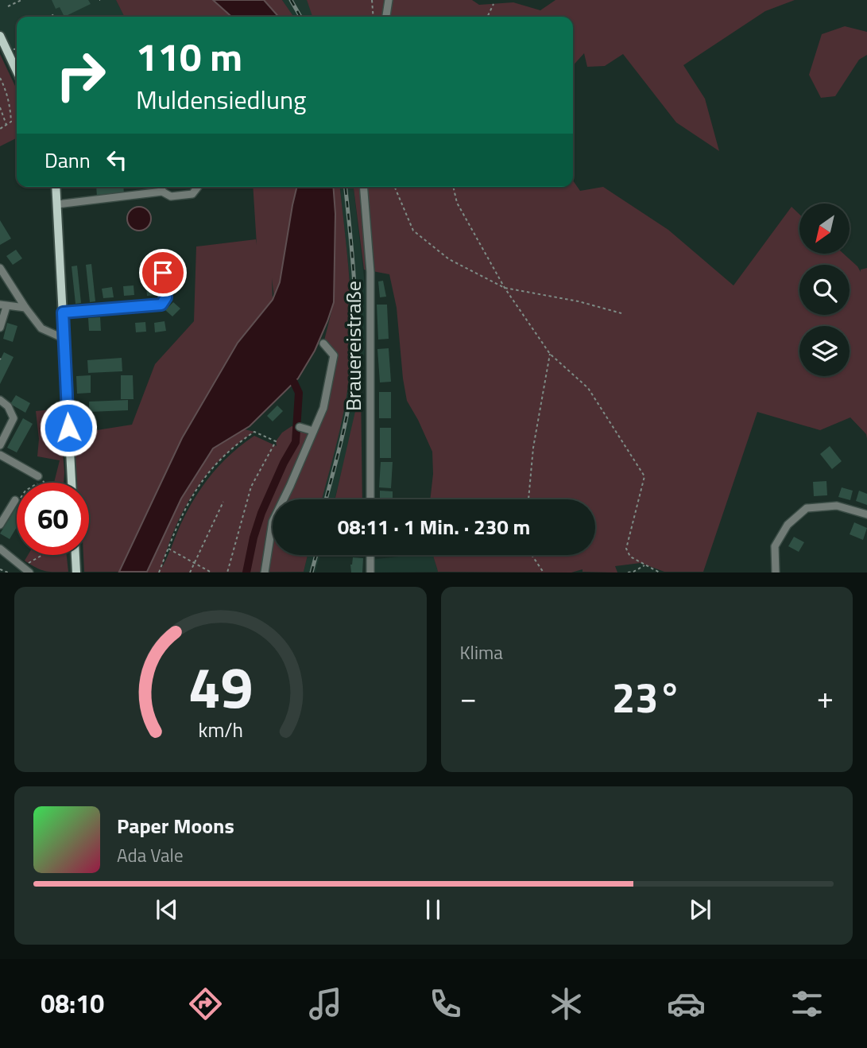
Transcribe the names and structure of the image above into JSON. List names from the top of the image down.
{
  "streets": {
    "street": ["Brauereistraße"]
  },
  "north": "bottom left",
  "page": {
    "turn": ["110 m", "Muldensiedlung"],
    "then": "Dann",
    "limit": "60",
    "trip": "08:11 · 1 Min. · 230 m",
    "tile": "Klima",
    "heat": ["−", "23°", "+"],
    "song": ["Paper Moons", "Ada Vale"],
    "tabs": "08:10",
    "gauge": ["49", "km/h"]
  }
}
